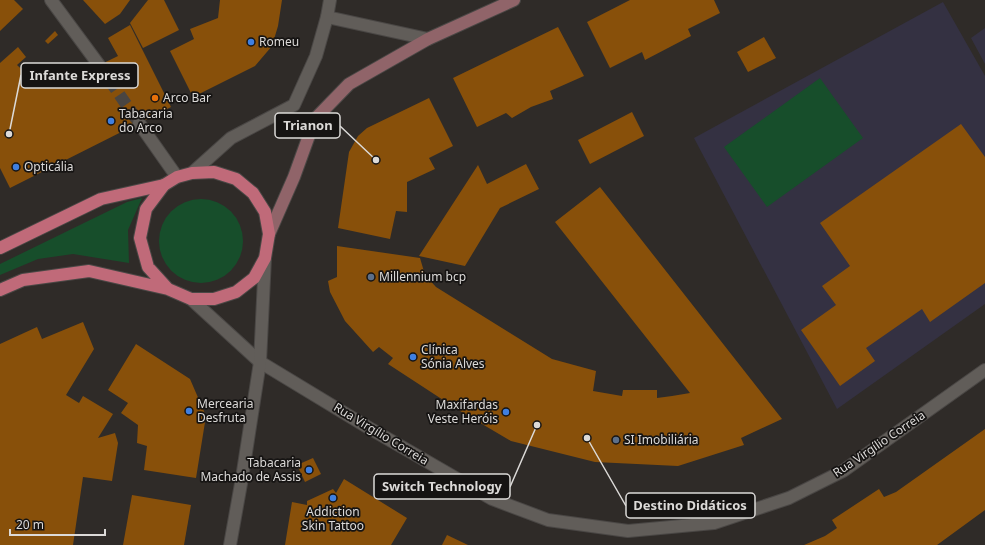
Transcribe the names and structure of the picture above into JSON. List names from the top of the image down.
{
  "streets": {
    "street": ["Rua Virgílio Correia"]
  },
  "places": [
    "Romeu",
    "Arco Bar",
    "Tabacaria do Arco",
    "Infante Express",
    "Trianon",
    "Opticália",
    "Millennium bcp",
    "Clínica Sónia Alves",
    "Mercearia Desfruta",
    "Maxifardas Veste Heróis",
    "Switch Technology",
    "Destino Didáticos",
    "SI Imobiliária",
    "Tabacaria Machado de Assis",
    "Addiction Skin Tattoo"
  ],
  "scale_bar": "20 m"
}
